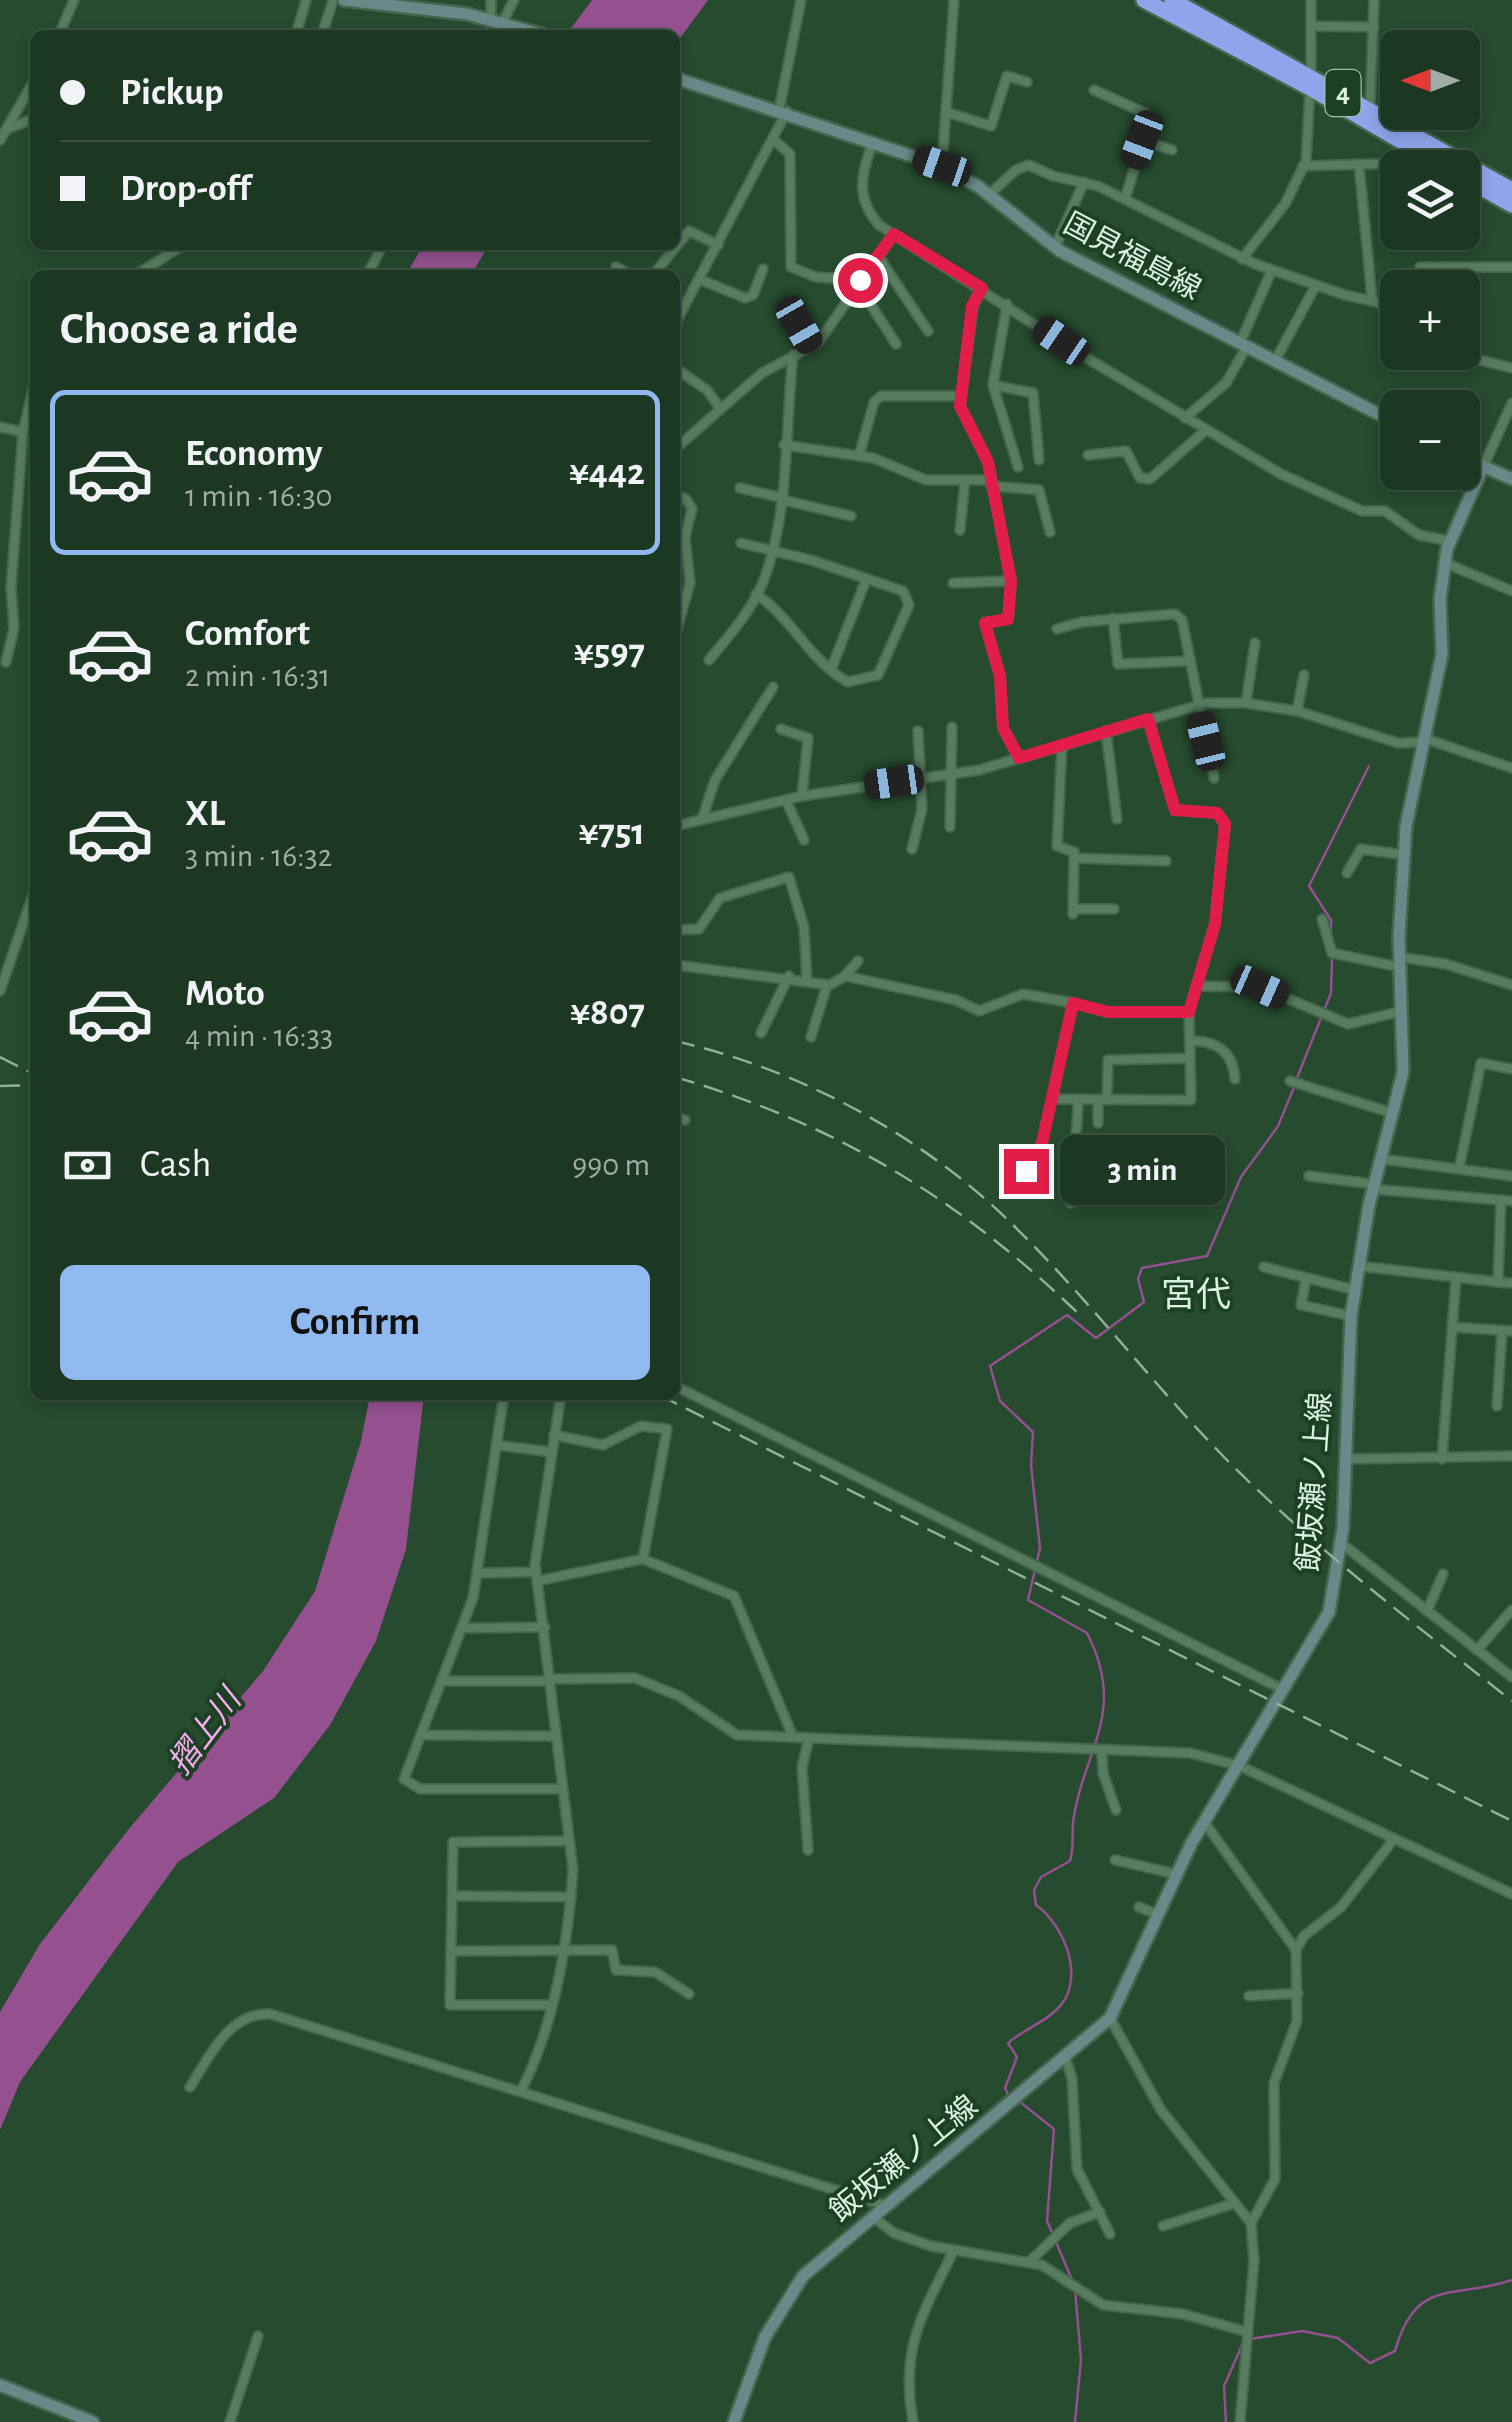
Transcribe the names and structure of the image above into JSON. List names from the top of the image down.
{
  "streets": {
    "highway": ["4"],
    "main road": ["国見福島線", "飯坂瀬ノ上線"]
  },
  "districts": ["宮代"],
  "water": ["摺上川"],
  "north": "left",
  "page": {
    "map_buttons": ["+", "−"],
    "banner": ["Pickup", "Drop-off"],
    "heading": "Choose a ride",
    "list": [
      {
        "name": "Economy",
        "note": "1 min · 16:30",
        "value": "¥442"
      },
      {
        "name": "Comfort",
        "note": "2 min · 16:31",
        "value": "¥597"
      },
      {
        "name": "XL",
        "note": "3 min · 16:32",
        "value": "¥751"
      },
      {
        "name": "Moto",
        "note": "4 min · 16:33",
        "value": "¥807"
      }
    ],
    "pay": ["Cash", "990 m"],
    "bubble": "3 min",
    "buttons": "Confirm"
  }
}
